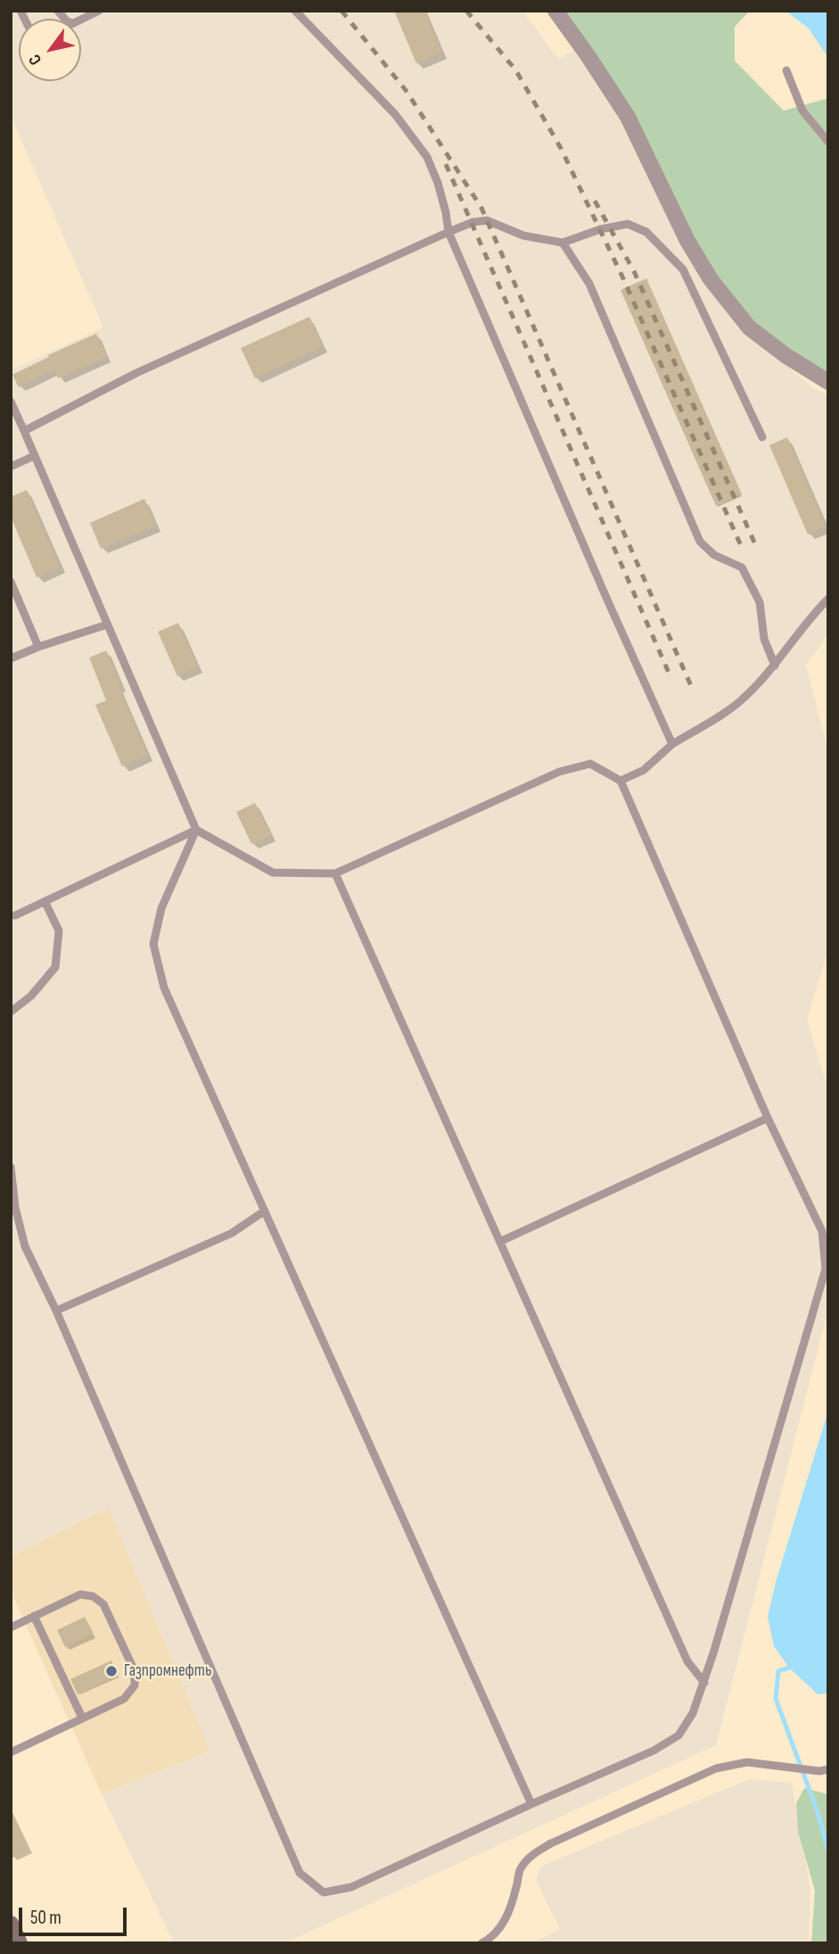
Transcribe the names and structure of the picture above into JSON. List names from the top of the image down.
{
  "places": ["Газпромнефть"],
  "scale_bar": "50 m",
  "north": "bottom left"
}
